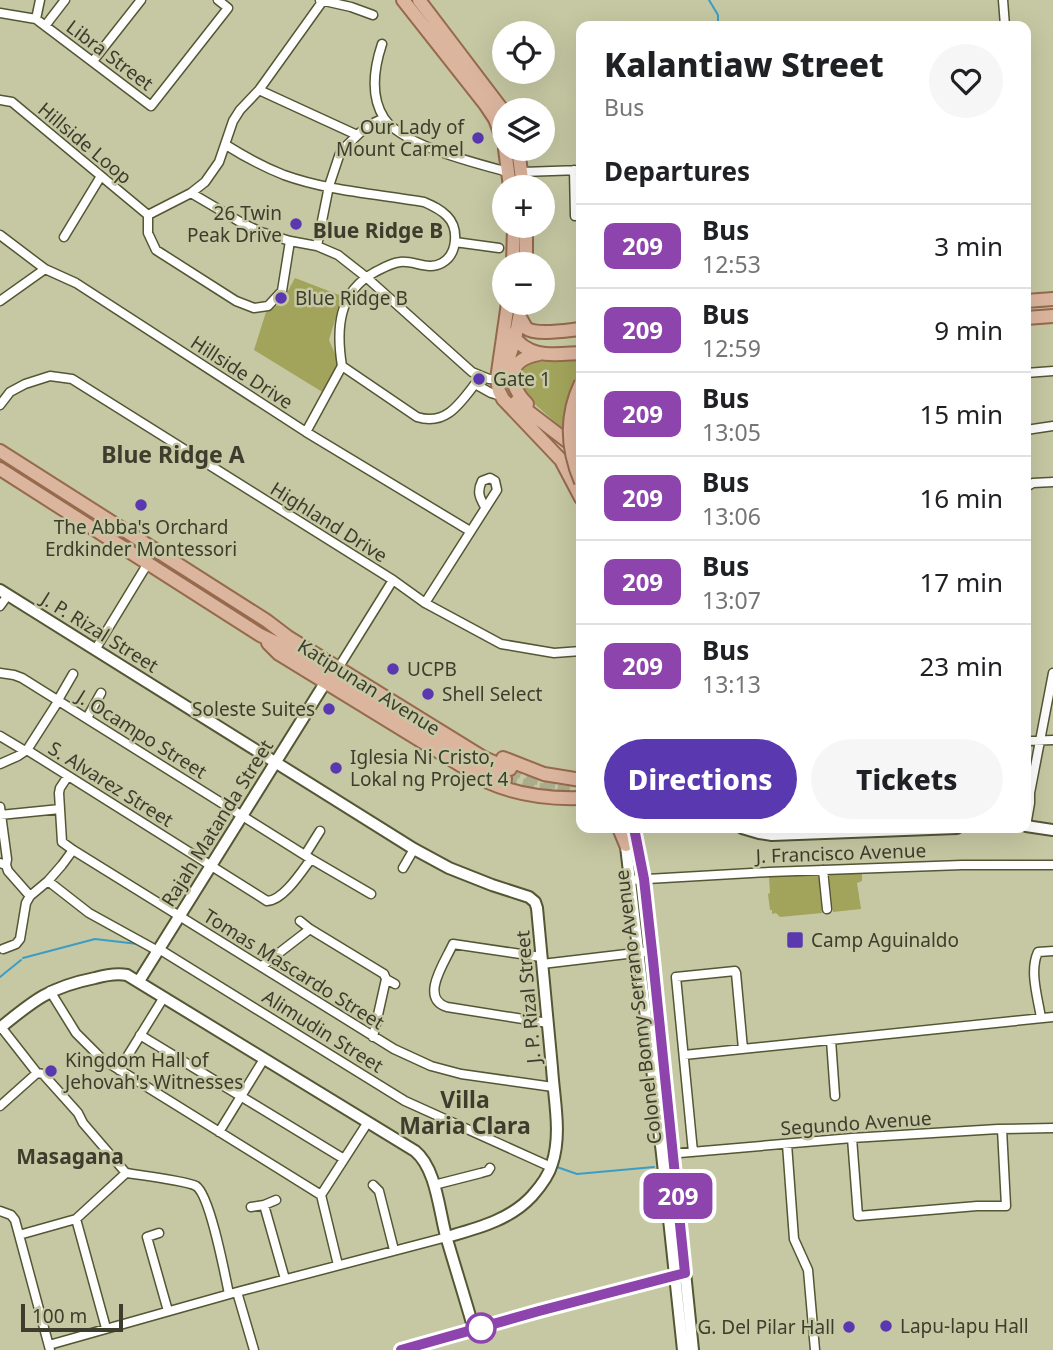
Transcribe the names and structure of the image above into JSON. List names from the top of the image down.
{
  "streets": {
    "main road": ["Katipunan Avenue"],
    "street": [
      "Libra Street",
      "Hillside Loop",
      "Hillside Drive",
      "Highland Drive",
      "J. P. Rizal Street",
      "J. Ocampo Street",
      "S. Alvarez Street",
      "Rajah Matanda Street",
      "J. Francisco Avenue",
      "Tomas Mascardo Street",
      "Colonel Bonny Serrano Avenue",
      "Alimudin Street",
      "Segundo Avenue"
    ]
  },
  "crossings": [
    ["J. P. Rizal Street", "Rajah Matanda Street"],
    ["J. P. Rizal Street", "Tomas Mascardo Street"],
    ["J. P. Rizal Street", "Alimudin Street"],
    ["Katipunan Avenue", "Rajah Matanda Street"],
    ["J. Ocampo Street", "S. Alvarez Street"],
    ["J. Ocampo Street", "Rajah Matanda Street"],
    ["S. Alvarez Street", "Rajah Matanda Street"],
    ["Rajah Matanda Street", "Tomas Mascardo Street"],
    ["Rajah Matanda Street", "Alimudin Street"],
    ["J. Francisco Avenue", "Colonel Bonny Serrano Avenue"],
    ["Colonel Bonny Serrano Avenue", "Segundo Avenue"]
  ],
  "districts": [
    "Blue Ridge B",
    "Blue Ridge A",
    "Villa Maria Clara",
    "Masagana"
  ],
  "places": {
    "other": [
      "Our Lady of Mount Carmel",
      "26 Twin Peak Drive",
      "Blue Ridge B",
      "Gate 1",
      "The Abba's Orchard Erdkinder Montessori",
      "UCPB",
      "Shell Select",
      "Soleste Suites",
      "Iglesia Ni Cristo, Lokal ng Project 4",
      "Kingdom Hall of Jehovah's Witnesses",
      "Lapu-lapu Hall",
      "G. Del Pilar Hall"
    ],
    "transit": ["Camp Aguinaldo"]
  },
  "lines": ["bus line 209"],
  "scale_bar": "100 m",
  "page": {
    "on_map": "209",
    "map_buttons": ["+", "−"],
    "heading": [
      ["Kalantiaw Street", "Bus"],
      "Departures"
    ],
    "list": [
      {
        "mark": "209",
        "name": "Bus",
        "note": "12:53",
        "value": "3 min"
      },
      {
        "mark": "209",
        "name": "Bus",
        "note": "12:59",
        "value": "9 min"
      },
      {
        "mark": "209",
        "name": "Bus",
        "note": "13:05",
        "value": "15 min"
      },
      {
        "mark": "209",
        "name": "Bus",
        "note": "13:06",
        "value": "16 min"
      },
      {
        "mark": "209",
        "name": "Bus",
        "note": "13:07",
        "value": "17 min"
      },
      {
        "mark": "209",
        "name": "Bus",
        "note": "13:13",
        "value": "23 min"
      }
    ],
    "buttons": ["Directions", "Tickets"],
    "scale": "100 m"
  }
}
